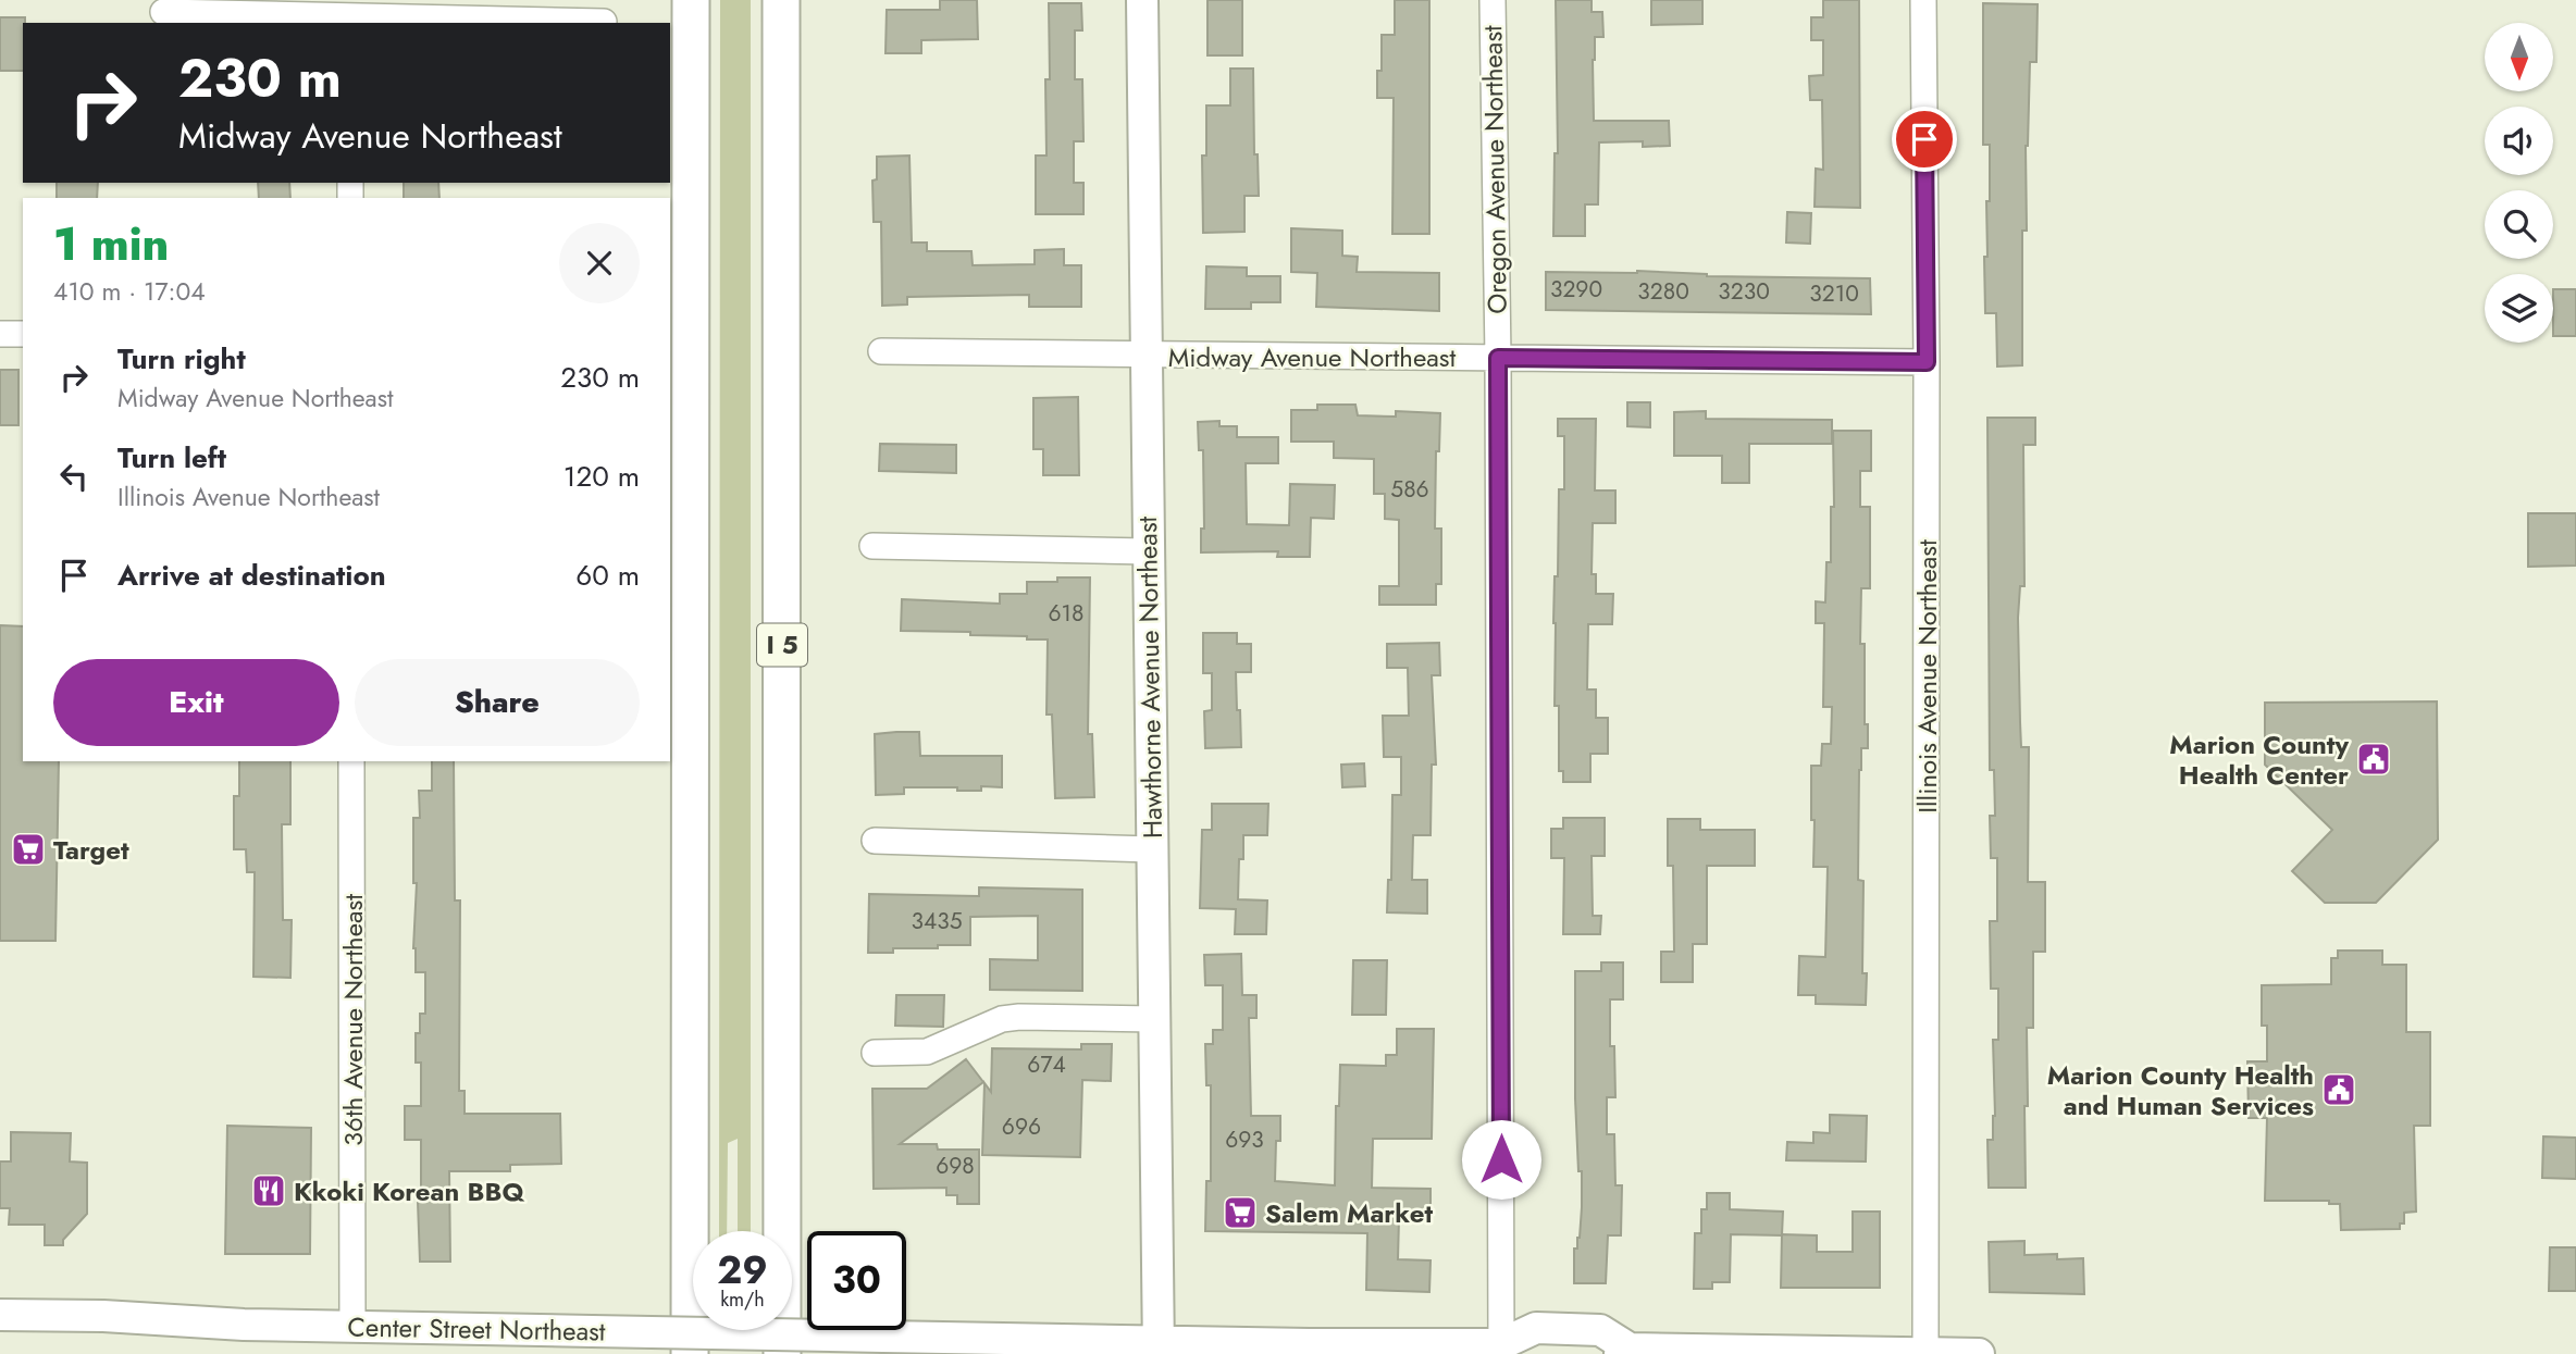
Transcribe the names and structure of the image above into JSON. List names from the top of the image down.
{
  "streets": {
    "highway": ["I 5"],
    "main road": ["Hawthorne Avenue Northeast", "Center Street Northeast"],
    "street": [
      "Oregon Avenue Northeast",
      "Midway Avenue Northeast",
      "Illinois Avenue Northeast",
      "36th Avenue Northeast"
    ]
  },
  "crossings": [
    ["Oregon Avenue Northeast", "Midway Avenue Northeast"],
    ["Oregon Avenue Northeast", "Center Street Northeast"],
    ["Midway Avenue Northeast", "Illinois Avenue Northeast"],
    ["Midway Avenue Northeast", "Hawthorne Avenue Northeast"],
    ["Illinois Avenue Northeast", "Center Street Northeast"],
    ["Hawthorne Avenue Northeast", "Center Street Northeast"],
    ["36th Avenue Northeast", "Center Street Northeast"]
  ],
  "places": {
    "public building": ["Marion County Health Center", "Marion County Health and Human Services"],
    "supermarket": ["Target", "Salem Market"],
    "restaurant": ["Kkoki Korean BBQ"]
  },
  "house_numbers": [
    "3290",
    "3280",
    "3230",
    "3210",
    "586",
    "618",
    "3435",
    "674",
    "696",
    "693",
    "698"
  ],
  "north": "bottom",
  "page": {
    "turn": ["230 m", "Midway Avenue Northeast"],
    "heading": ["1 min", "410 m · 17:04"],
    "list": [
      {
        "name": "Turn right",
        "note": "Midway Avenue Northeast",
        "value": "230 m"
      },
      {
        "name": "Turn left",
        "note": "Illinois Avenue Northeast",
        "value": "120 m"
      },
      {
        "name": "Arrive at destination",
        "value": "60 m"
      }
    ],
    "buttons": ["Exit", "Share"],
    "speed": "29 km/h",
    "limit": "30"
  }
}
